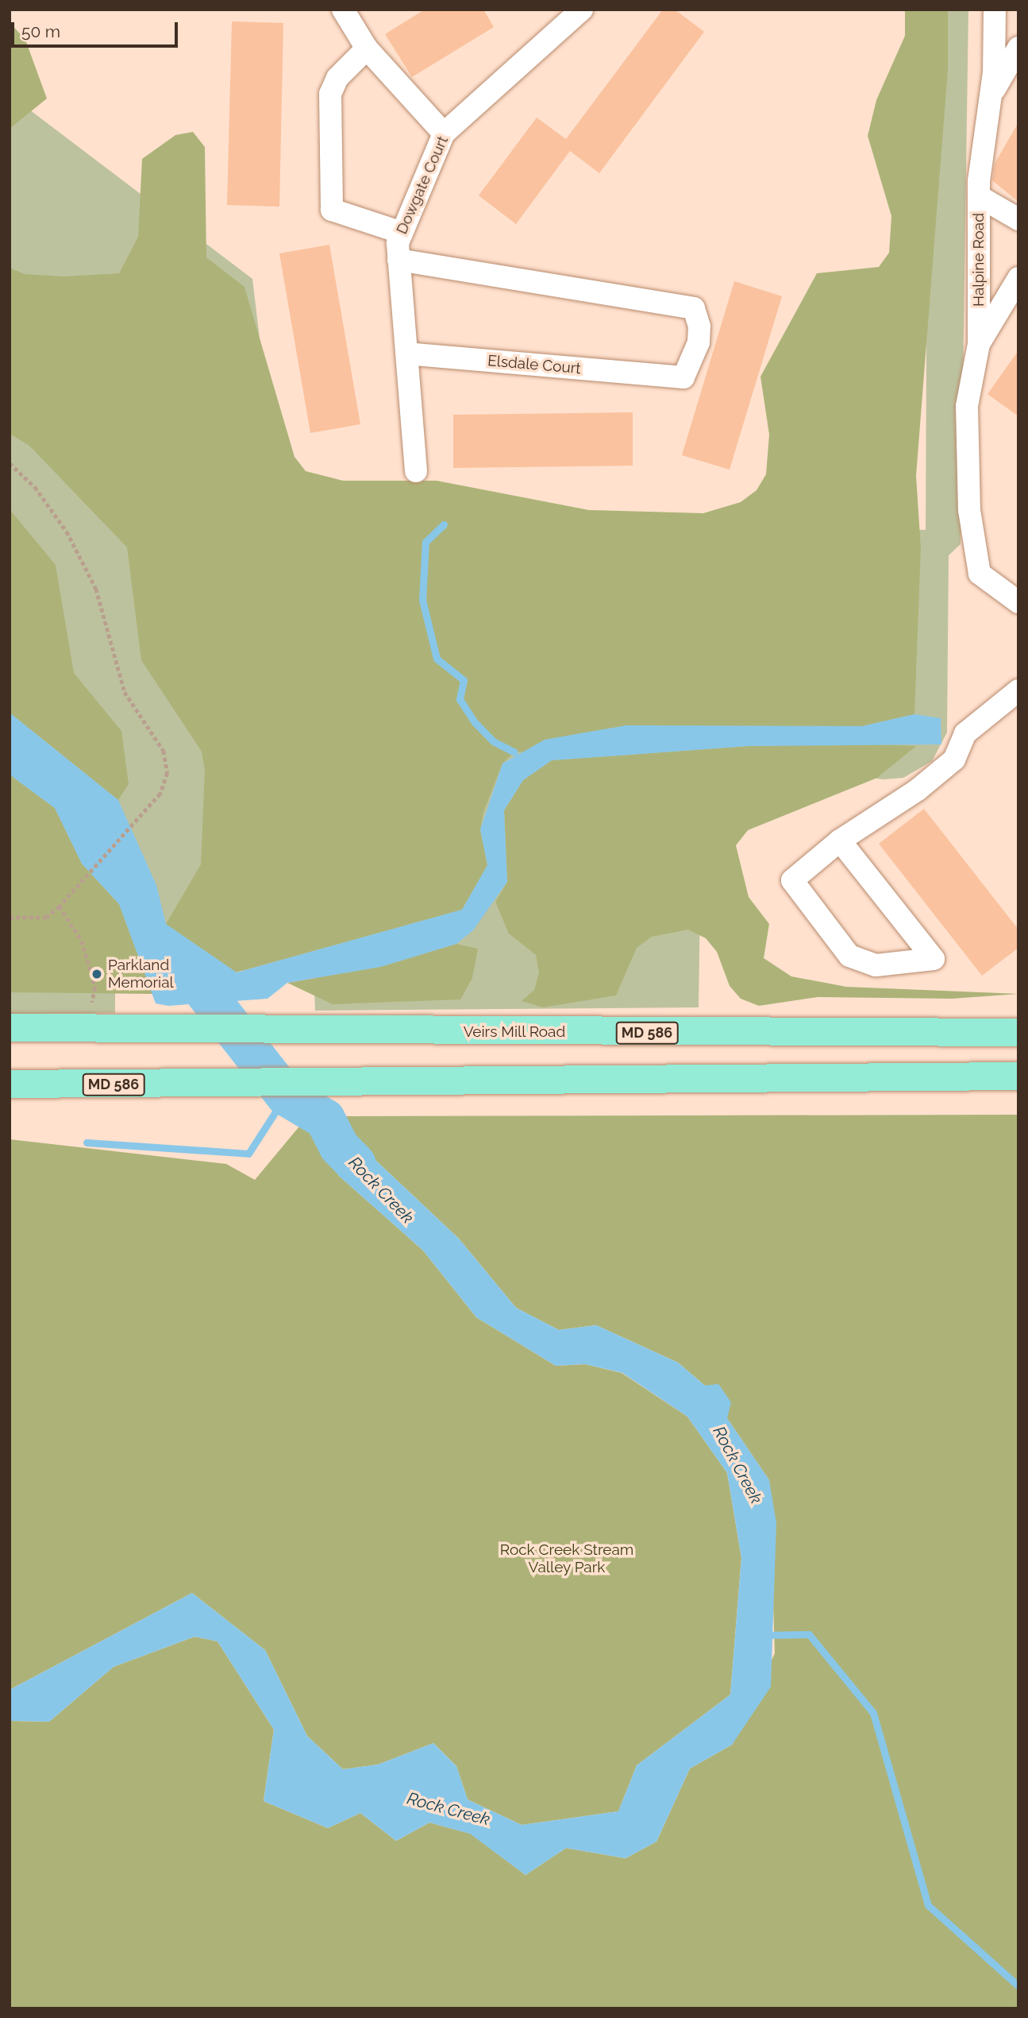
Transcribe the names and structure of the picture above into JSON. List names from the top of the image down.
{
  "streets": {
    "main road": ["Veirs Mill Road", "MD 586"],
    "street": ["Dowgate Court", "Halpine Road", "Elsdale Court"]
  },
  "crossings": [
    ["Dowgate Court", "Elsdale Court"]
  ],
  "water": ["Rock Creek"],
  "parks": ["Rock Creek Stream Valley Park"],
  "places": ["Parkland Memorial"],
  "scale_bar": "50 m"
}
